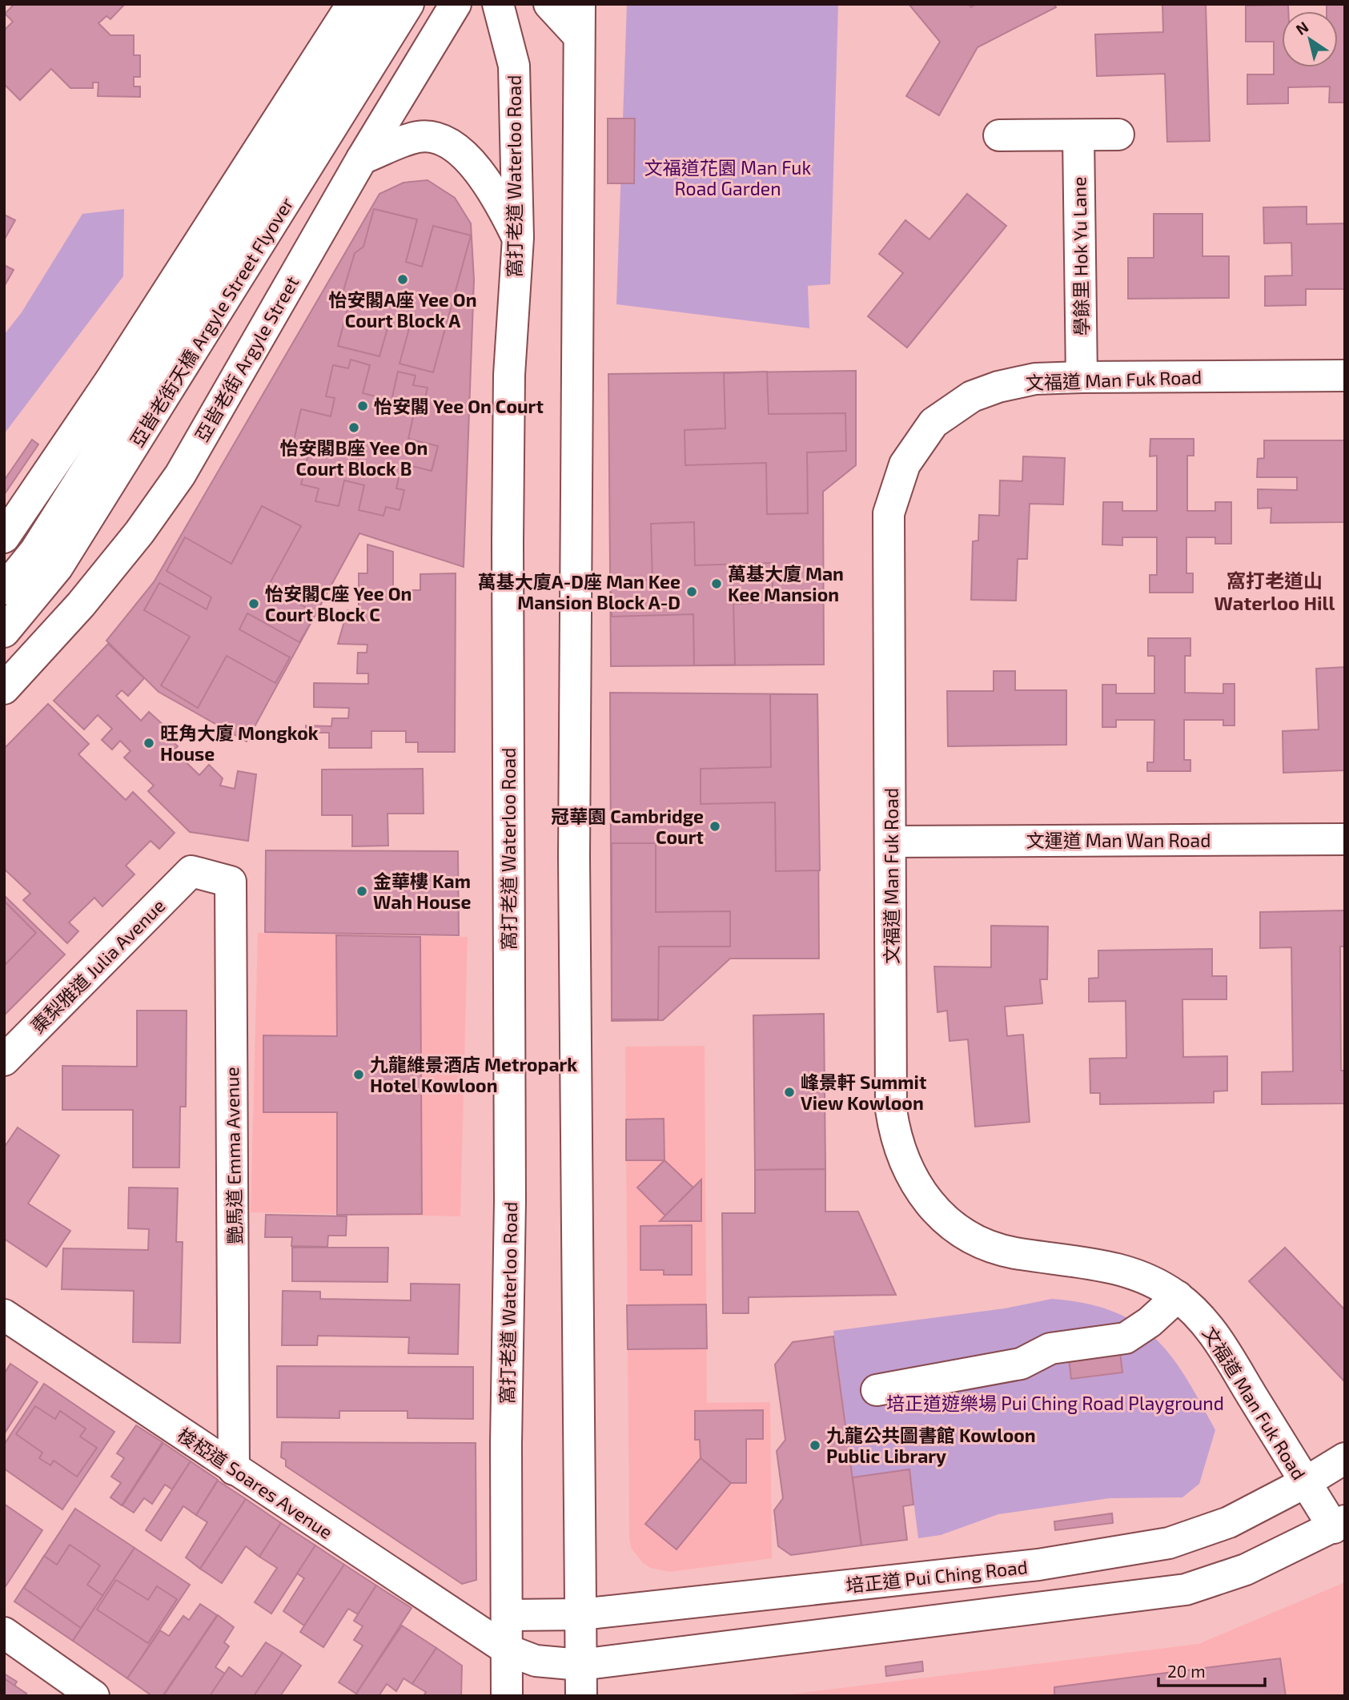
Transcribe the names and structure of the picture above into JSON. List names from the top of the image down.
{
  "streets": {
    "main road": [
      "窩打老道 Waterloo Road",
      "學餘里 Hok Yu Lane",
      "亞皆老街天橋 Argyle Street Flyover",
      "亞皆老街 Argyle Street",
      "文福道 Man Fuk Road",
      "文運道 Man Wan Road",
      "棗梨雅道 Julia Avenue",
      "艷馬道 Emma Avenue",
      "梭椏道 Soares Avenue",
      "培正道 Pui Ching Road"
    ]
  },
  "crossings": [
    ["窩打老道 Waterloo Road", "梭椏道 Soares Avenue"],
    ["窩打老道 Waterloo Road", "培正道 Pui Ching Road"],
    ["學餘里 Hok Yu Lane", "文福道 Man Fuk Road"],
    ["文福道 Man Fuk Road", "文運道 Man Wan Road"],
    ["文福道 Man Fuk Road", "培正道 Pui Ching Road"],
    ["棗梨雅道 Julia Avenue", "艷馬道 Emma Avenue"],
    ["艷馬道 Emma Avenue", "梭椏道 Soares Avenue"]
  ],
  "districts": ["窩打老道山 Waterloo Hill"],
  "parks": ["文福道花園 Man Fuk Road Garden", "培正道遊樂場 Pui Ching Road Playground"],
  "places": [
    "怡安閣A座 Yee On Court Block A",
    "怡安閣 Yee On Court",
    "怡安閣B座 Yee On Court Block B",
    "萬基大廈 Man Kee Mansion",
    "萬基大廈A-D座 Man Kee Mansion Block A-D",
    "怡安閣C座 Yee On Court Block C",
    "旺角大廈 Mongkok House",
    "冠華園 Cambridge Court",
    "金華樓 Kam Wah House",
    "九龍維景酒店 Metropark Hotel Kowloon",
    "峰景軒 Summit View Kowloon",
    "九龍公共圖書館 Kowloon Public Library"
  ],
  "scale_bar": "20 m",
  "north": "top left"
}
